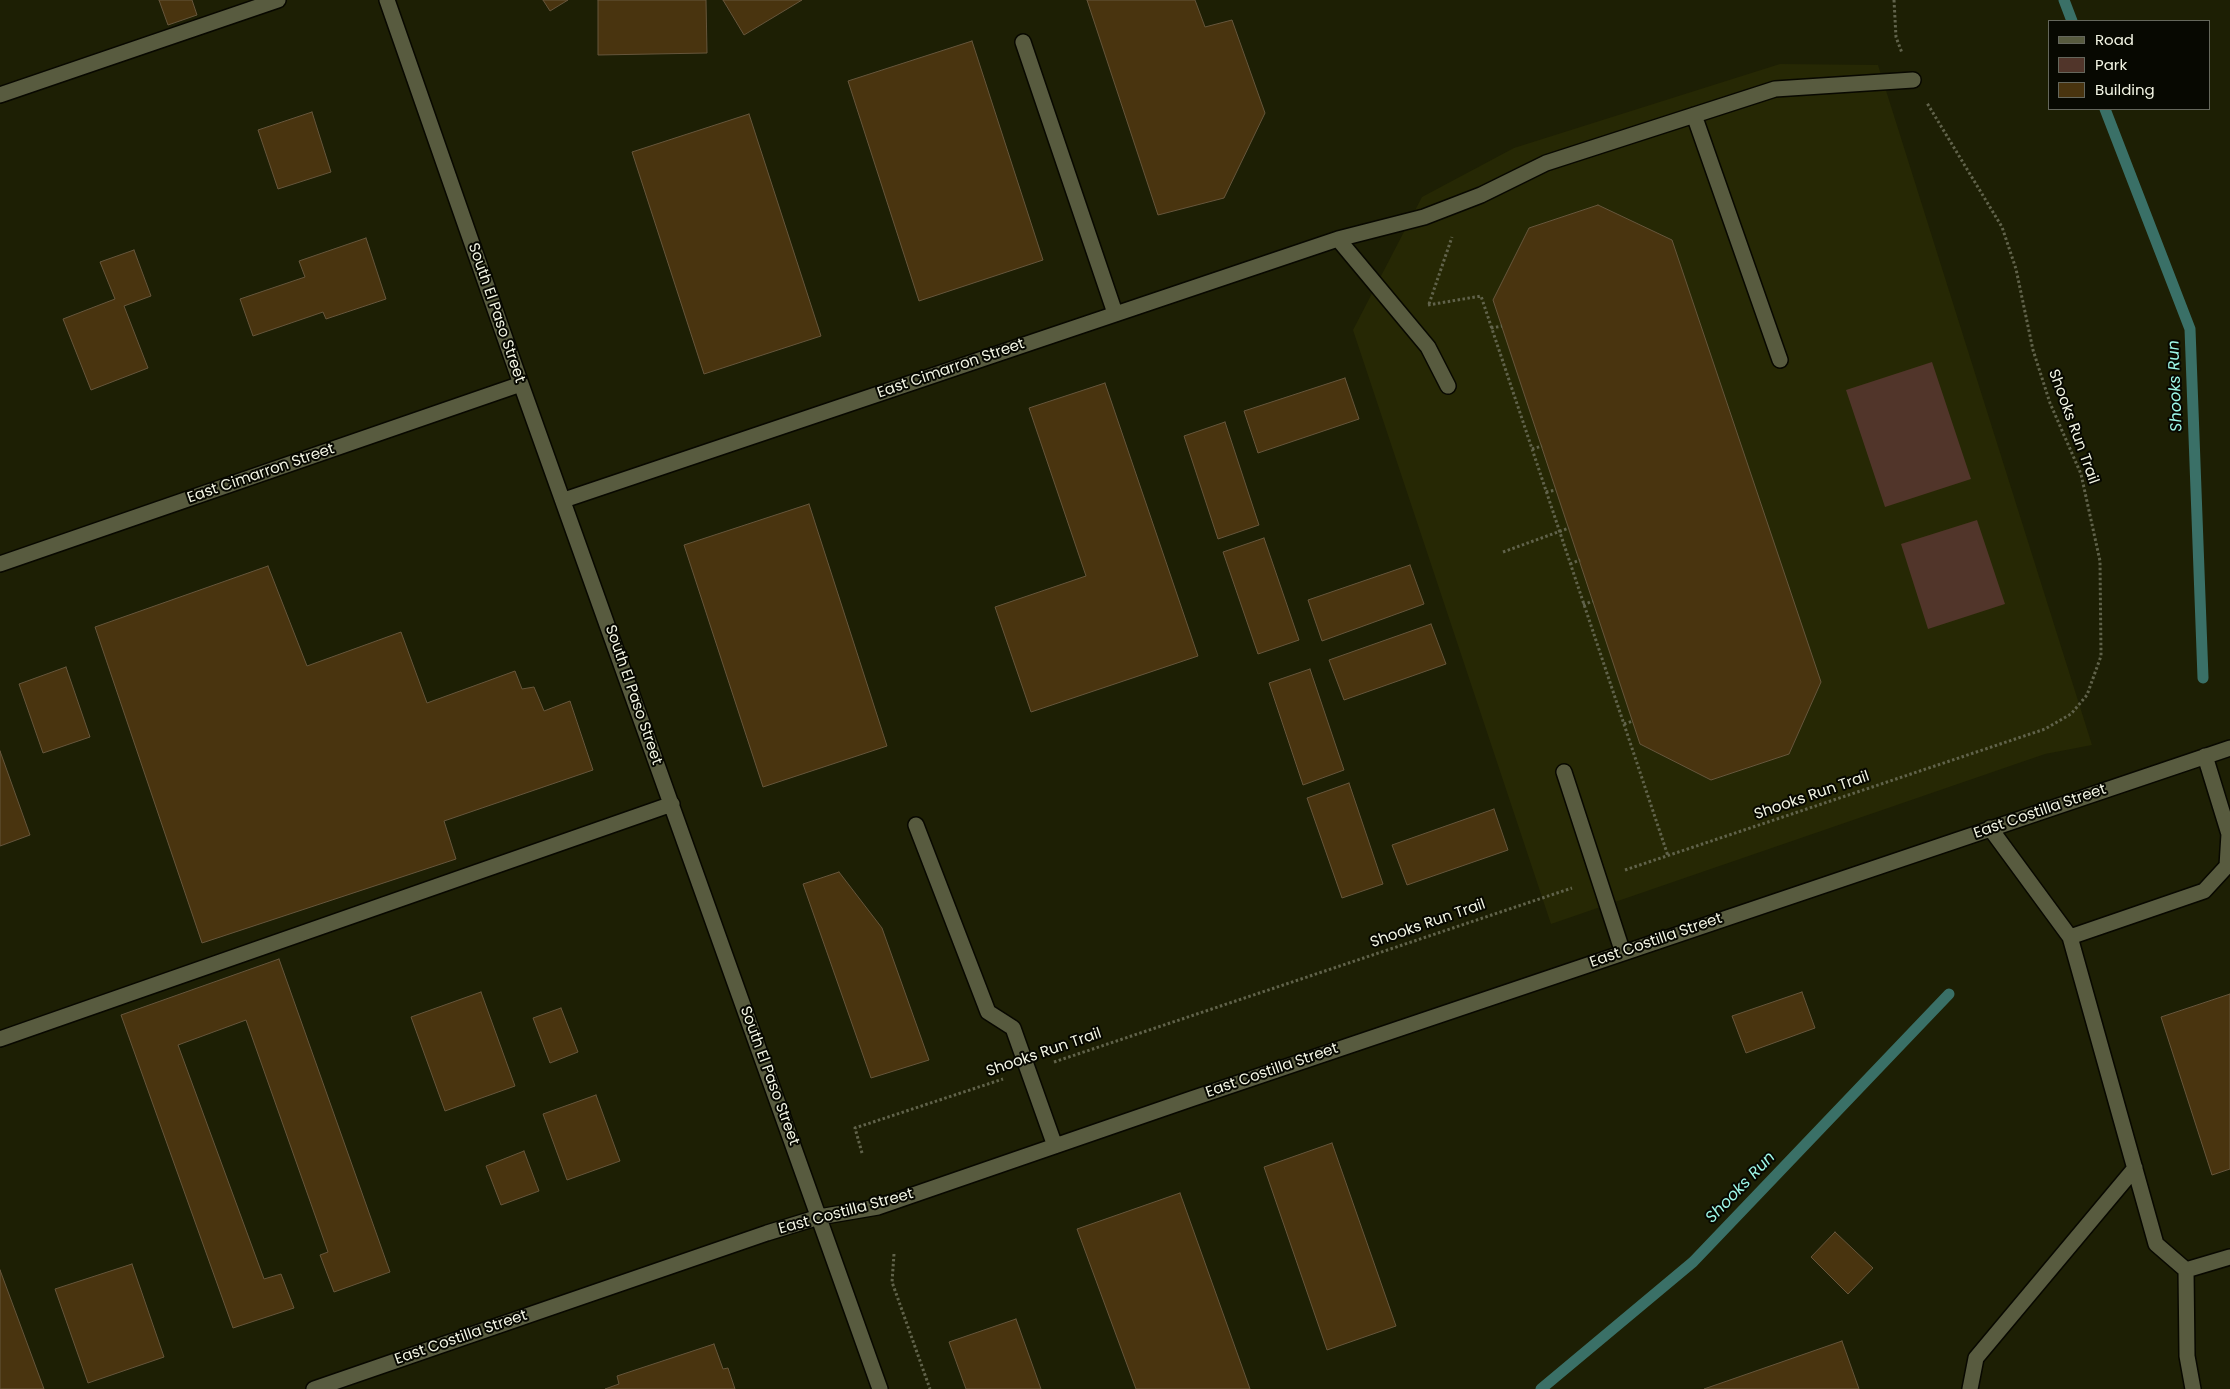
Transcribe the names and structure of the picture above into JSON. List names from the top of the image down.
{
  "streets": {
    "street": ["South El Paso Street", "East Cimarron Street", "East Costilla Street"],
    "path": ["Shooks Run Trail"]
  },
  "crossings": [
    ["South El Paso Street", "East Cimarron Street"],
    ["South El Paso Street", "East Costilla Street"],
    ["East Cimarron Street", "Shooks Run Trail"]
  ],
  "water": ["Shooks Run"],
  "legend": ["Road", "Park", "Building"]
}
